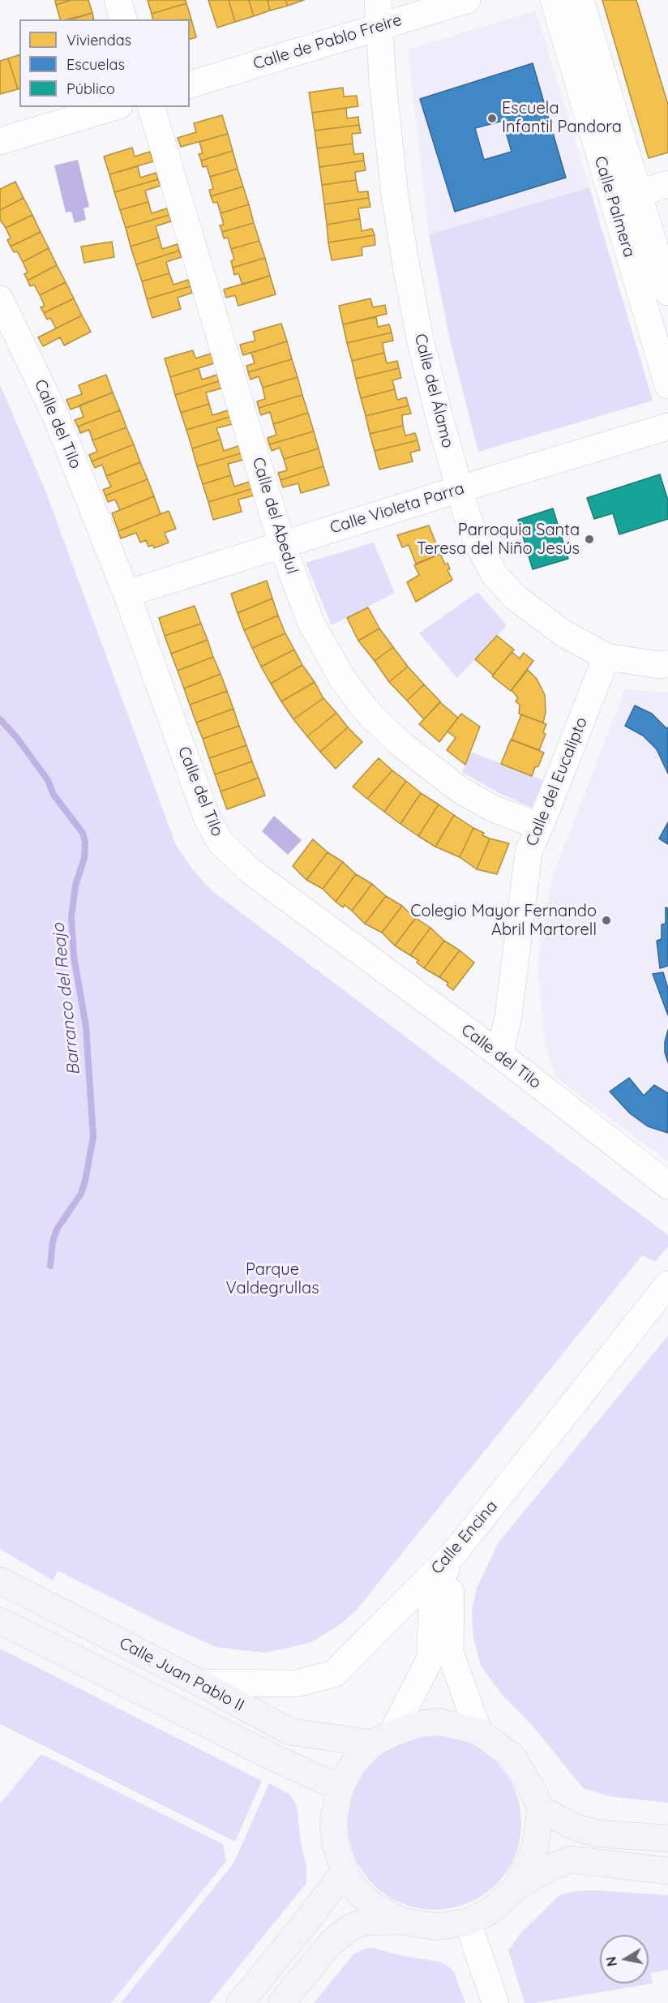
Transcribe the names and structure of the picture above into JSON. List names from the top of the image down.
{
  "streets": {
    "main road": ["Calle Juan Pablo II"],
    "street": [
      "Calle de Pablo Freire",
      "Calle Palmera",
      "Calle del Álamo",
      "Calle del Tilo",
      "Calle Violeta Parra",
      "Calle del Abedul",
      "Calle del Eucalipto",
      "Calle Encina"
    ]
  },
  "crossings": [
    ["Calle de Pablo Freire", "Calle del Álamo"],
    ["Calle del Álamo", "Calle Violeta Parra"],
    ["Calle del Álamo", "Calle del Eucalipto"],
    ["Calle del Tilo", "Calle Violeta Parra"],
    ["Calle del Tilo", "Calle del Eucalipto"],
    ["Calle Violeta Parra", "Calle del Abedul"],
    ["Calle del Abedul", "Calle del Eucalipto"],
    ["Calle Encina", "Calle Juan Pablo II"]
  ],
  "water": ["Barranco del Reajo"],
  "parks": ["Parque Valdegrullas"],
  "places": ["Escuela Infantil Pandora", "Parroquia Santa Teresa del Niño Jesús", "Colegio Mayor Fernando Abril Martorell"],
  "legend": ["Viviendas", "Escuelas", "Público"],
  "north": "left"
}
